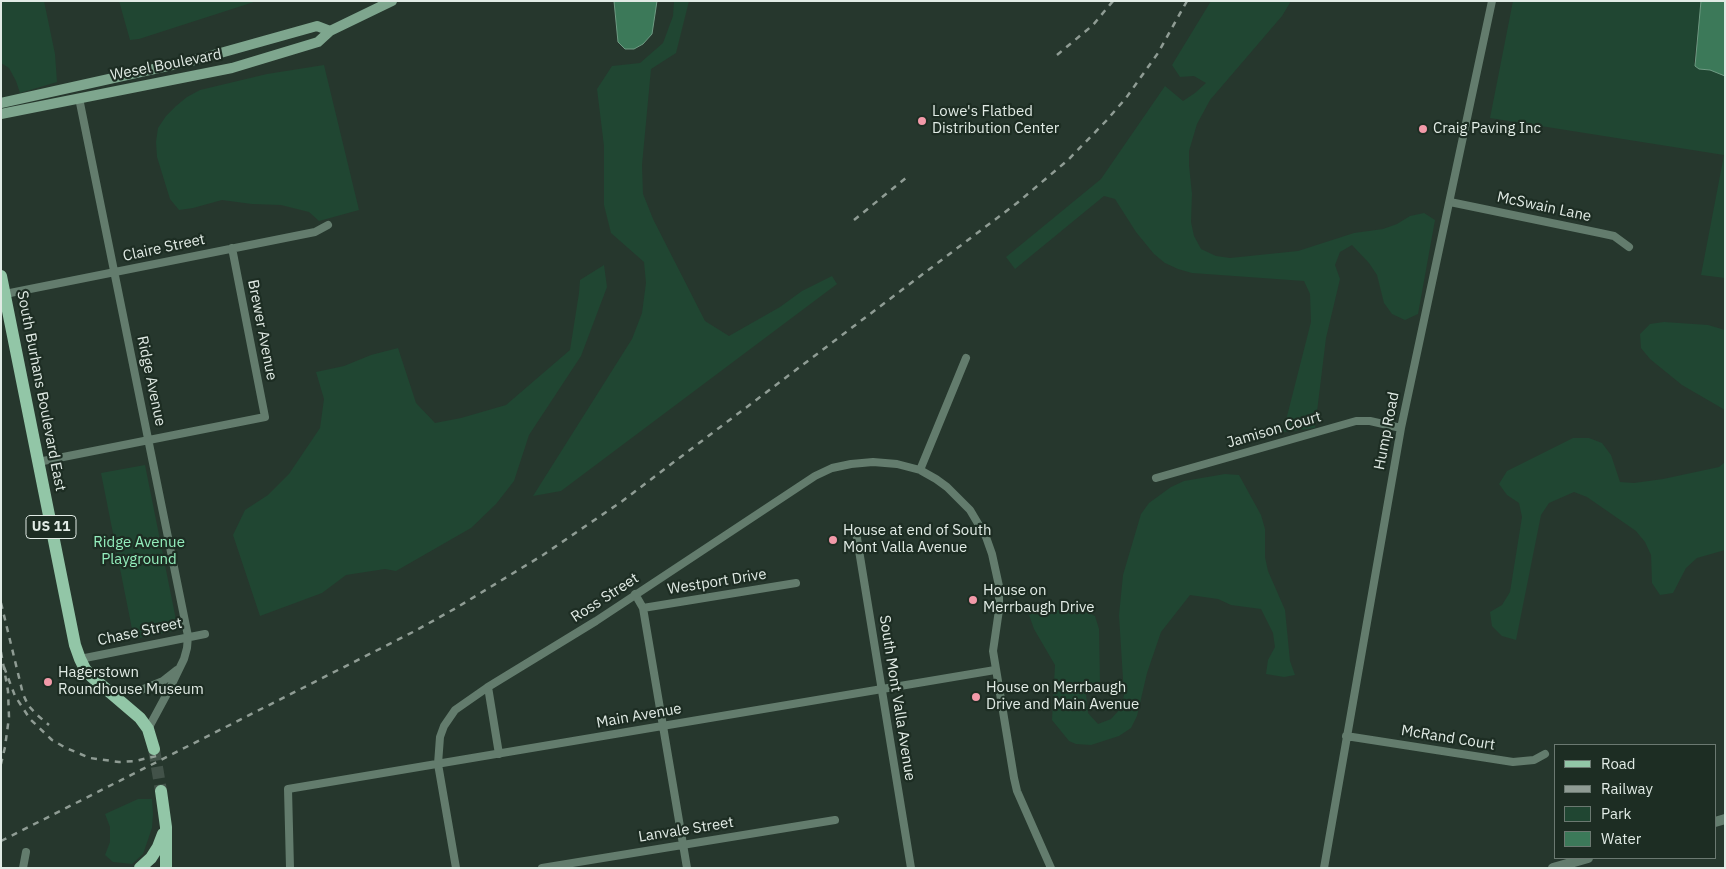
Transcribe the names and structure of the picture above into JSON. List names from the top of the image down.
{
  "streets": {
    "main road": ["Wesel Boulevard", "South Burhans Boulevard East", "US 11"],
    "street": [
      "McSwain Lane",
      "Claire Street",
      "Brewer Avenue",
      "Ridge Avenue",
      "Jamison Court",
      "Hump Road",
      "Westport Drive",
      "Ross Street",
      "Chase Street",
      "South Mont Valla Avenue",
      "Main Avenue",
      "McRand Court",
      "Lanvale Street"
    ]
  },
  "crossings": [
    ["Wesel Boulevard", "Ridge Avenue"],
    ["McSwain Lane", "Hump Road"],
    ["Claire Street", "Brewer Avenue"],
    ["Claire Street", "Ridge Avenue"],
    ["Claire Street", "South Burhans Boulevard East"],
    ["Brewer Avenue", "Ridge Avenue"],
    ["Ridge Avenue", "South Burhans Boulevard East"],
    ["Ridge Avenue", "Chase Street"],
    ["South Burhans Boulevard East", "Chase Street"],
    ["Jamison Court", "Hump Road"],
    ["Hump Road", "McRand Court"],
    ["Ross Street", "Main Avenue"],
    ["South Mont Valla Avenue", "Main Avenue"]
  ],
  "parks": ["Ridge Avenue Playground"],
  "places": [
    "Lowe's Flatbed Distribution Center",
    "Craig Paving Inc",
    "House at end of South Mont Valla Avenue",
    "House on Merrbaugh Drive",
    "Hagerstown Roundhouse Museum",
    "House on Merrbaugh Drive and Main Avenue"
  ],
  "legend": [
    "Road",
    "Railway",
    "Park",
    "Water"
  ]
}
